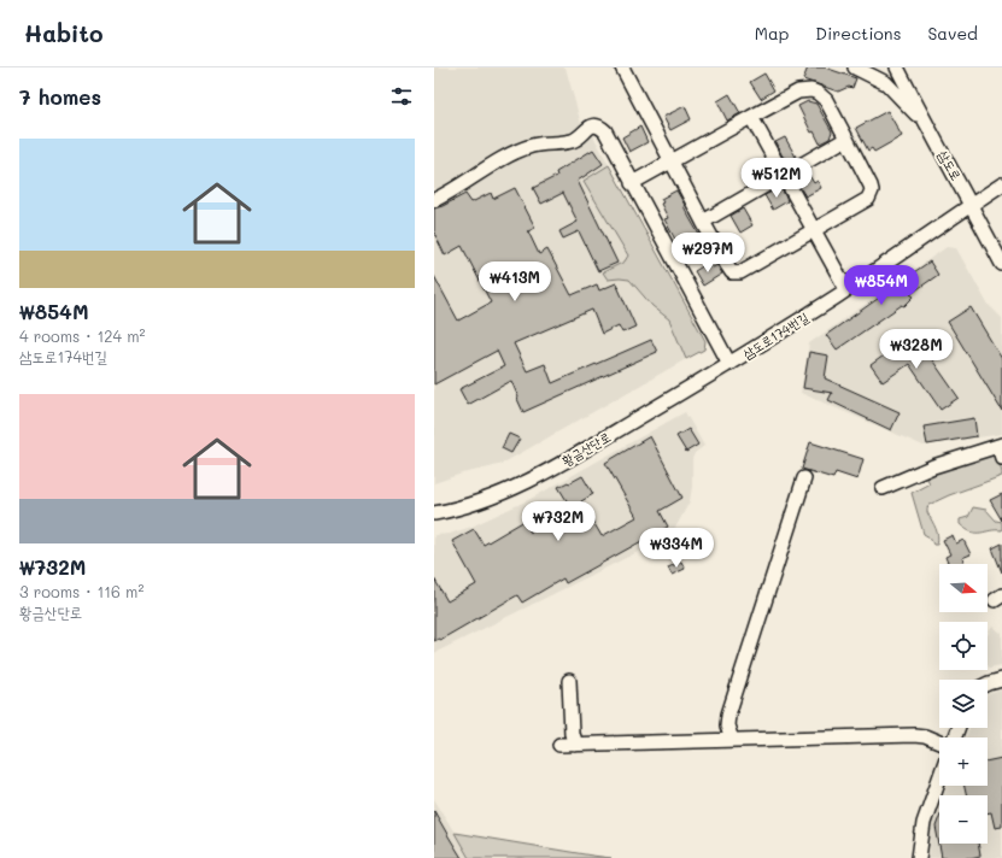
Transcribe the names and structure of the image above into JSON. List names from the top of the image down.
{
  "streets": {
    "street": ["삼도로", "삼도로174번길", "황금산단로"]
  },
  "crossings": [
    ["삼도로", "삼도로174번길"],
    ["삼도로174번길", "황금산단로"]
  ],
  "north": "right",
  "page": {
    "header": "Habito",
    "nav": ["Map", "Directions", "Saved"],
    "heading": "7 homes",
    "list": [
      {
        "name": "₩854M",
        "note": "4 rooms · 124 m² · 삼도로174번길"
      },
      {
        "name": "₩732M",
        "note": "3 rooms · 116 m² · 황금산단로"
      }
    ],
    "price": [
      "₩512M",
      "₩297M",
      "₩413M",
      "₩854M",
      "₩328M",
      "₩732M",
      "₩334M"
    ],
    "map_buttons": ["+", "−"]
  }
}
